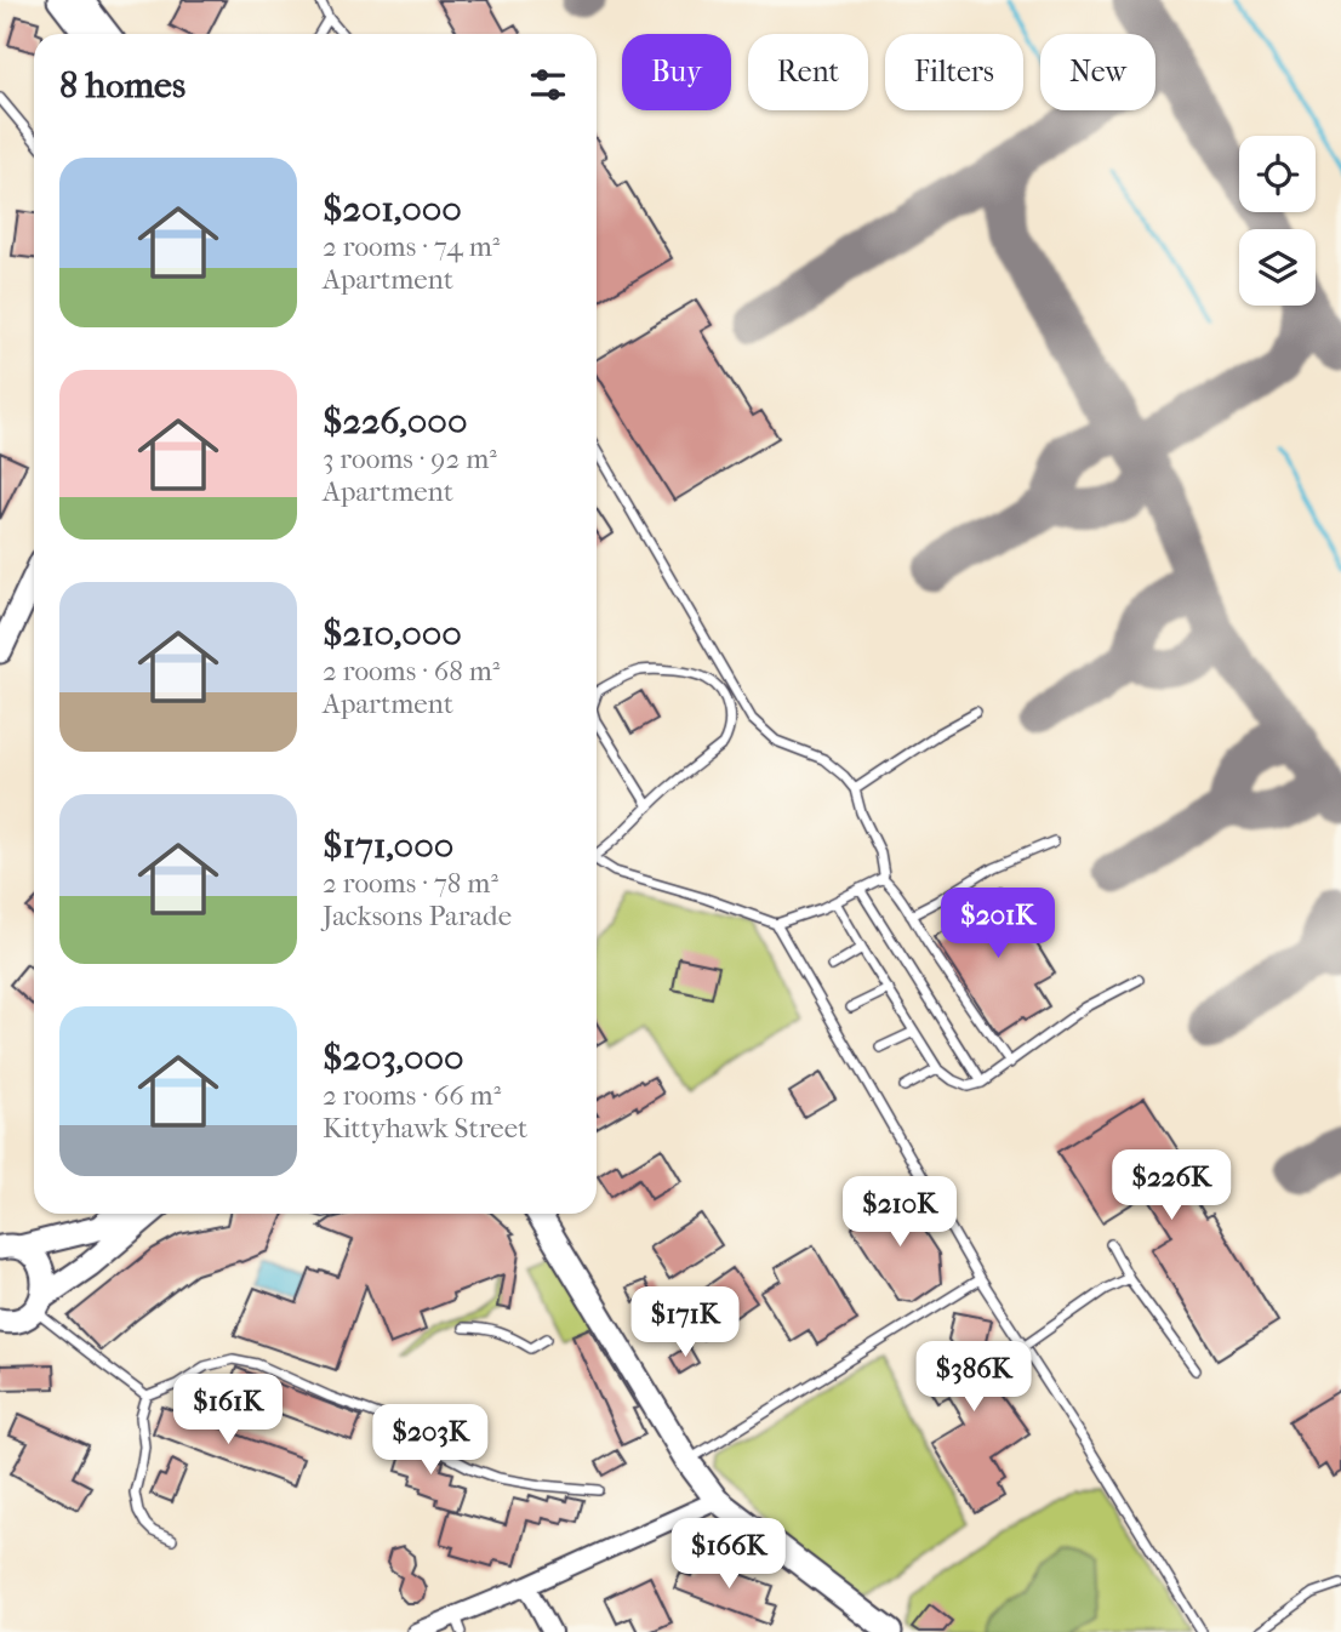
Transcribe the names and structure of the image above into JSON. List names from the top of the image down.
{
  "page": {
    "chip": [
      "Buy",
      "Rent",
      "Filters",
      "New"
    ],
    "heading": "8 homes",
    "list": [
      {
        "name": "$201,000",
        "note": "2 rooms · 74 m² · Apartment"
      },
      {
        "name": "$226,000",
        "note": "3 rooms · 92 m² · Apartment"
      },
      {
        "name": "$210,000",
        "note": "2 rooms · 68 m² · Apartment"
      },
      {
        "name": "$171,000",
        "note": "2 rooms · 78 m² · Jacksons Parade"
      },
      {
        "name": "$203,000",
        "note": "2 rooms · 66 m² · Kittyhawk Street"
      }
    ],
    "price": [
      "$201K",
      "$226K",
      "$210K",
      "$171K",
      "$386K",
      "$161K",
      "$203K",
      "$166K"
    ]
  }
}
